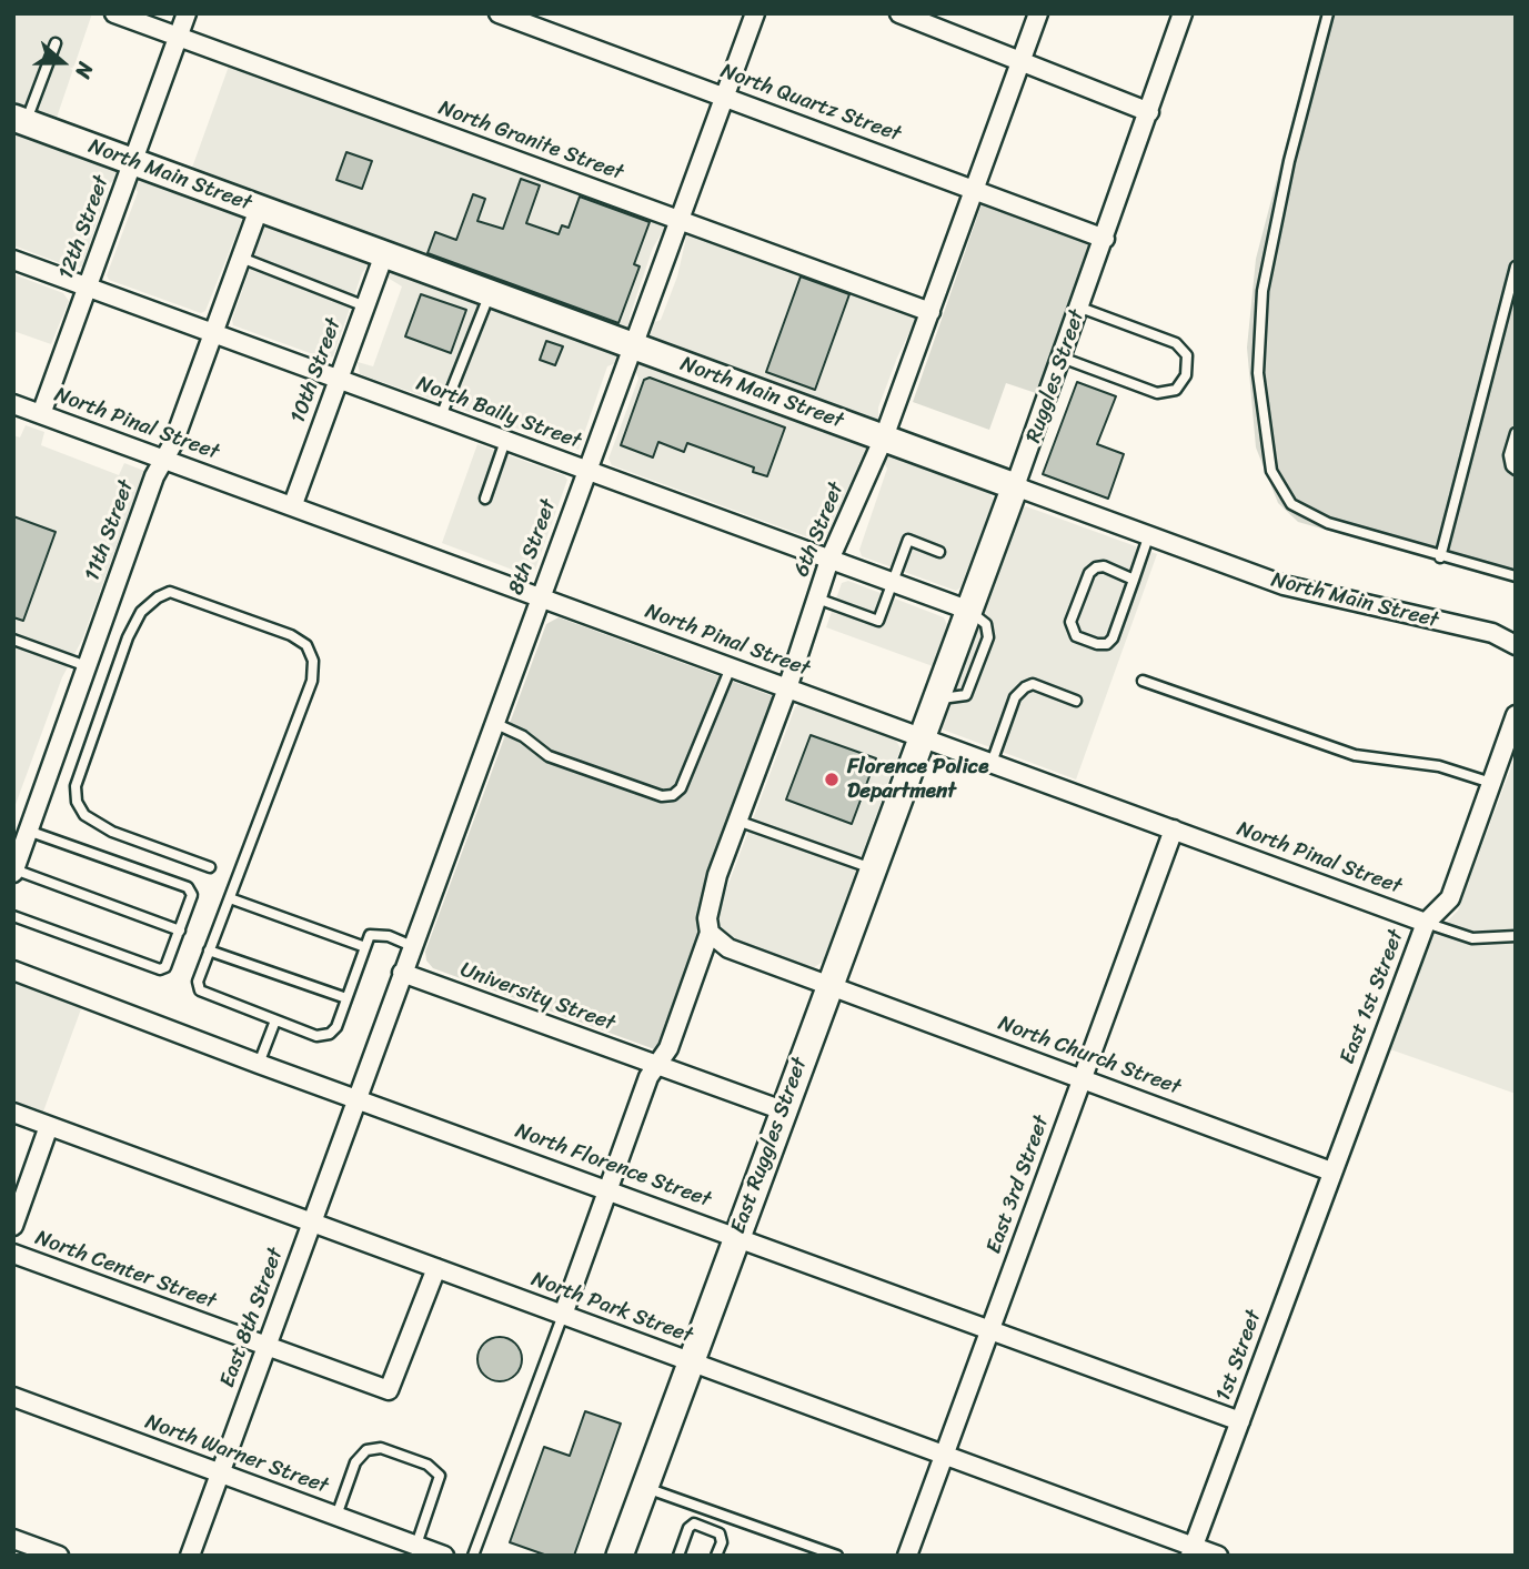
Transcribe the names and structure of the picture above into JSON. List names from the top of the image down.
{
  "streets": {
    "street": [
      "North Quartz Street",
      "North Granite Street",
      "North Main Street",
      "12th Street",
      "10th Street",
      "Ruggles Street",
      "North Baily Street",
      "North Pinal Street",
      "6th Street",
      "11th Street",
      "8th Street",
      "University Street",
      "East 1st Street",
      "North Church Street",
      "East Ruggles Street",
      "North Florence Street",
      "East 3rd Street",
      "North Center Street",
      "North Park Street",
      "East 8th Street",
      "1st Street",
      "North Warner Street"
    ]
  },
  "crossings": [
    ["North Quartz Street", "Ruggles Street"],
    ["North Quartz Street", "6th Street"],
    ["North Quartz Street", "8th Street"],
    ["North Granite Street", "12th Street"],
    ["North Granite Street", "6th Street"],
    ["North Granite Street", "8th Street"],
    ["North Main Street", "12th Street"],
    ["North Main Street", "10th Street"],
    ["North Main Street", "Ruggles Street"],
    ["North Main Street", "6th Street"],
    ["North Main Street", "11th Street"],
    ["North Main Street", "8th Street"],
    ["12th Street", "North Baily Street"],
    ["12th Street", "North Pinal Street"],
    ["10th Street", "North Baily Street"],
    ["10th Street", "North Pinal Street"],
    ["Ruggles Street", "North Baily Street"],
    ["Ruggles Street", "North Pinal Street"],
    ["Ruggles Street", "East Ruggles Street"],
    ["North Baily Street", "6th Street"],
    ["North Baily Street", "11th Street"],
    ["North Baily Street", "8th Street"],
    ["North Pinal Street", "6th Street"],
    ["North Pinal Street", "11th Street"],
    ["North Pinal Street", "8th Street"],
    ["North Pinal Street", "East 1st Street"],
    ["North Pinal Street", "East Ruggles Street"],
    ["North Pinal Street", "East 3rd Street"],
    ["6th Street", "University Street"],
    ["6th Street", "North Church Street"],
    ["6th Street", "North Florence Street"],
    ["6th Street", "North Park Street"],
    ["8th Street", "University Street"],
    ["8th Street", "North Florence Street"],
    ["8th Street", "East 8th Street"],
    ["University Street", "East Ruggles Street"],
    ["East 1st Street", "North Church Street"],
    ["East 1st Street", "1st Street"],
    ["North Church Street", "East Ruggles Street"],
    ["North Church Street", "East 3rd Street"],
    ["North Church Street", "1st Street"],
    ["East Ruggles Street", "North Florence Street"],
    ["East Ruggles Street", "North Park Street"],
    ["North Florence Street", "East 3rd Street"],
    ["North Florence Street", "East 8th Street"],
    ["North Florence Street", "1st Street"],
    ["East 3rd Street", "North Park Street"],
    ["North Center Street", "North Park Street"],
    ["North Center Street", "East 8th Street"],
    ["North Park Street", "East 8th Street"],
    ["North Park Street", "1st Street"],
    ["East 8th Street", "North Warner Street"]
  ],
  "places": ["Florence Police Department"],
  "north": "right"
}
